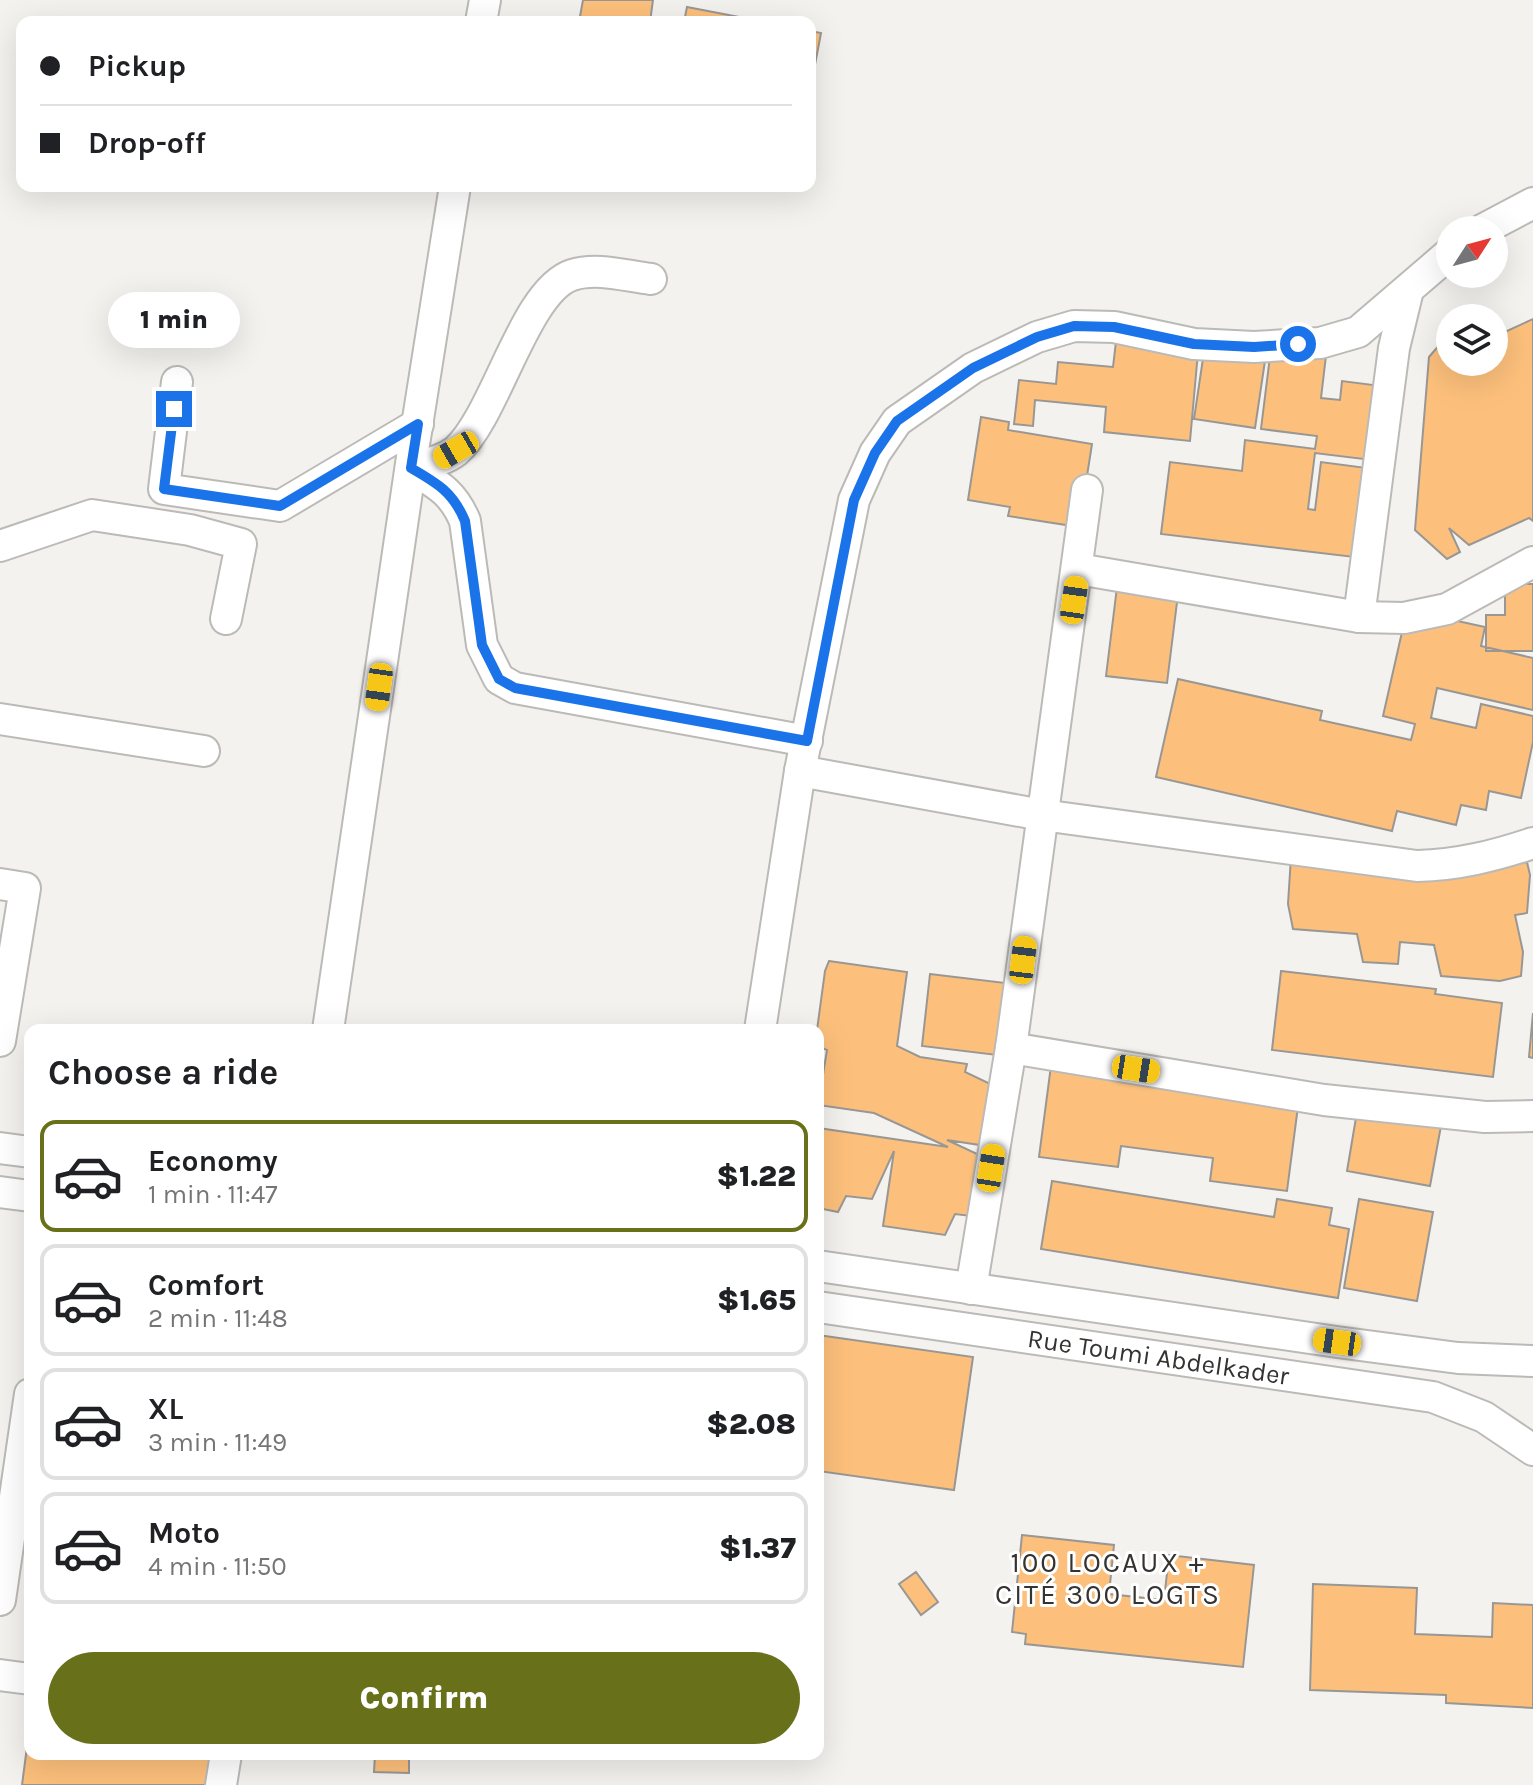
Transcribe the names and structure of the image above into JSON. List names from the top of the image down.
{
  "streets": {
    "street": ["Rue Toumi Abdelkader"]
  },
  "districts": ["100 LOCAUX + CITÉ 300 LOGTS"],
  "north": "top right",
  "page": {
    "banner": ["Pickup", "Drop-off"],
    "bubble": "1 min",
    "heading": "Choose a ride",
    "list": [
      {
        "name": "Economy",
        "note": "1 min · 11:47",
        "value": "$1.22"
      },
      {
        "name": "Comfort",
        "note": "2 min · 11:48",
        "value": "$1.65"
      },
      {
        "name": "XL",
        "note": "3 min · 11:49",
        "value": "$2.08"
      },
      {
        "name": "Moto",
        "note": "4 min · 11:50",
        "value": "$1.37"
      }
    ],
    "buttons": "Confirm"
  }
}
